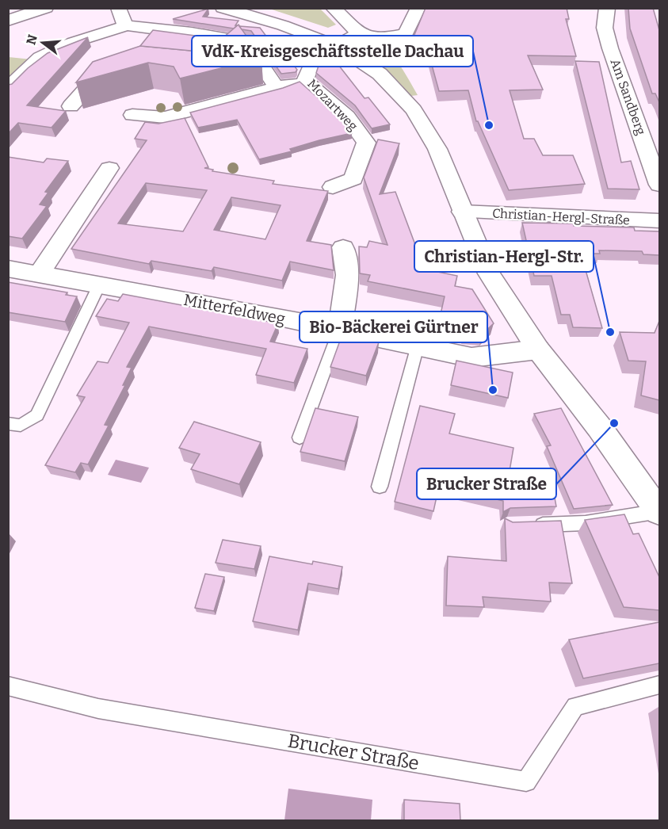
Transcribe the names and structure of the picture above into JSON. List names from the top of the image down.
{
  "streets": {
    "street": [
      "Am Sandberg",
      "Mozartweg",
      "Christian-Hergl-Straße",
      "Mitterfeldweg"
    ],
    "lane": ["Brucker Straße"]
  },
  "places": [
    "VdK-Kreisgeschäftsstelle Dachau",
    "Christian-Hergl-Str.",
    "Bio-Bäckerei Gürtner",
    "Brucker Straße"
  ],
  "north": "left"
}
